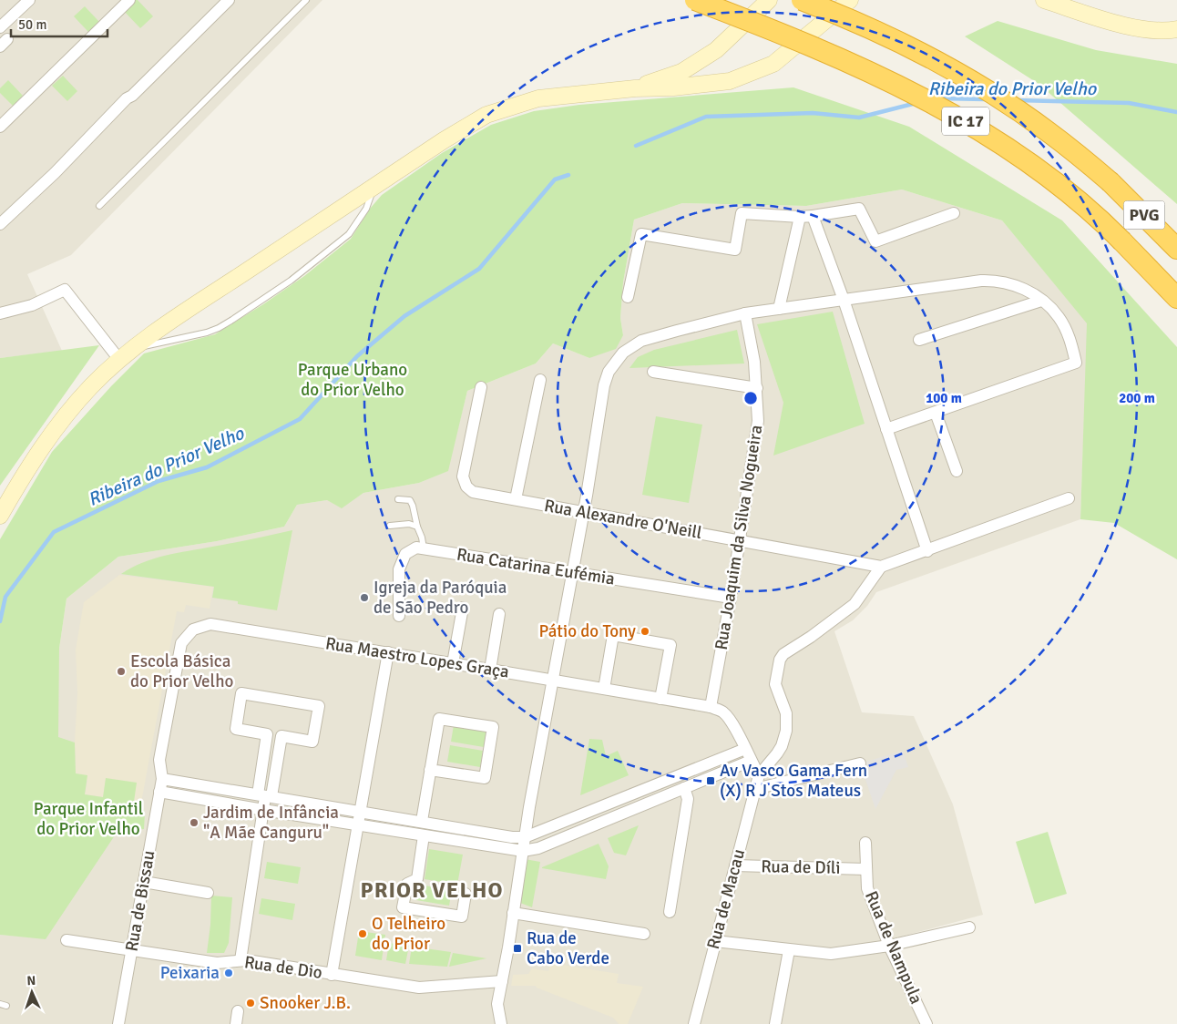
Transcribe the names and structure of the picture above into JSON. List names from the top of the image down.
{
  "streets": {
    "highway": ["IC 17", "PVG"],
    "street": [
      "Rua Alexandre O'Neill",
      "Rua Joaquim da Silva Nogueira",
      "Rua Catarina Eufémia",
      "Rua Maestro Lopes Graça",
      "Rua de Díli",
      "Rua de Macau",
      "Rua de Bissau",
      "Rua de Nampula",
      "Rua de Dio"
    ]
  },
  "crossings": [
    ["IC 17", "PVG"],
    ["Rua Alexandre O'Neill", "Rua Joaquim da Silva Nogueira"],
    ["Rua Joaquim da Silva Nogueira", "Rua Catarina Eufémia"],
    ["Rua Joaquim da Silva Nogueira", "Rua Maestro Lopes Graça"],
    ["Rua Maestro Lopes Graça", "Rua de Macau"],
    ["Rua Maestro Lopes Graça", "Rua de Bissau"],
    ["Rua de Díli", "Rua de Macau"],
    ["Rua de Díli", "Rua de Nampula"],
    ["Rua de Bissau", "Rua de Dio"]
  ],
  "districts": ["PRIOR VELHO"],
  "water": ["Ribeira do Prior Velho"],
  "parks": ["Parque Urbano do Prior Velho", "Parque Infantil do Prior Velho"],
  "places": {
    "other": [
      "Igreja da Paróquia de São Pedro",
      "Pátio do Tony",
      "Escola Básica do Prior Velho",
      "Jardim de Infância \"A Mãe Canguru\"",
      "O Telheiro do Prior",
      "Peixaria",
      "Snooker J.B."
    ],
    "transit": ["Av Vasco Gama Fern (X) R J Stos Mateus", "Rua de Cabo Verde"]
  },
  "scale_bar": "50 m",
  "north": "top",
  "rings": ["100 m", "200 m"]
}
